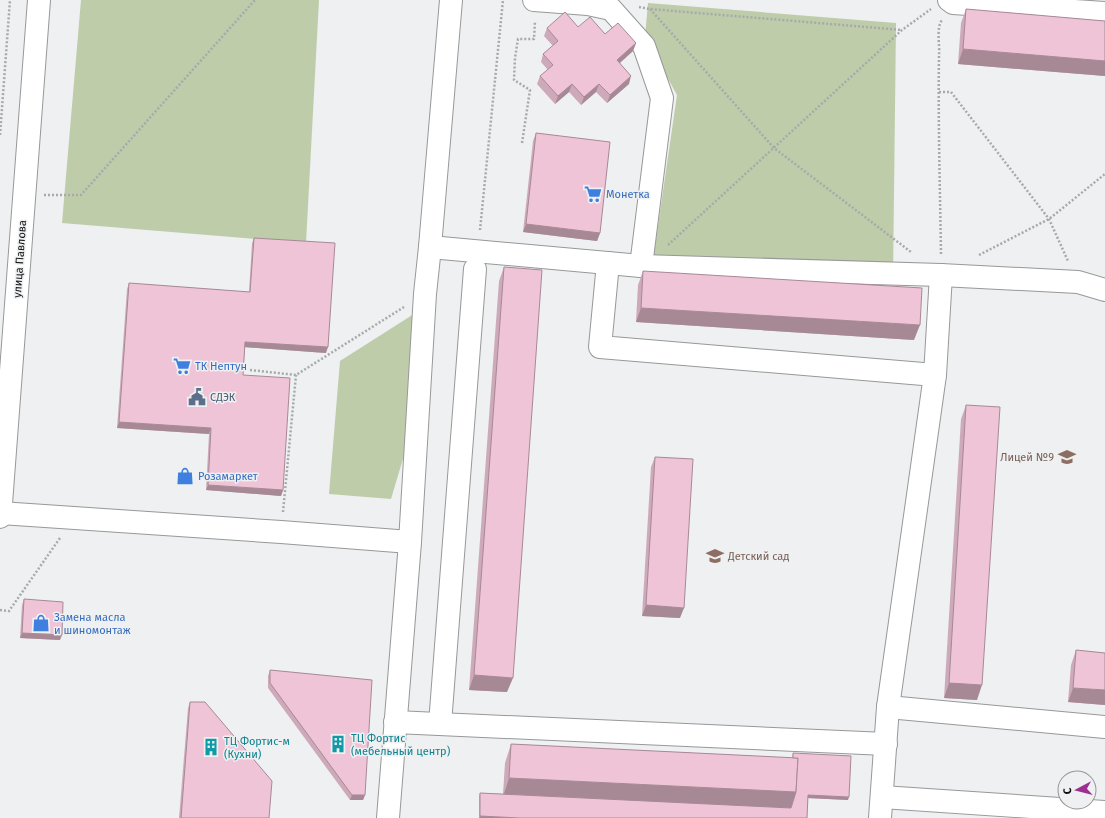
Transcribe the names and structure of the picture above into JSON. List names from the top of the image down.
{
  "streets": {
    "street": ["улица Павлова"]
  },
  "places": {
    "supermarket": ["Монетка", "ТК Нептун"],
    "public building": ["СДЭК"],
    "school or university": ["Лицей №9", "Детский сад"],
    "shop": ["Розамаркет", "Замена масла и шиномонтаж"],
    "building": ["ТЦ Фортис (мебельный центр)", "ТЦ Фортис-м (Кухни)"]
  },
  "north": "left"
}
